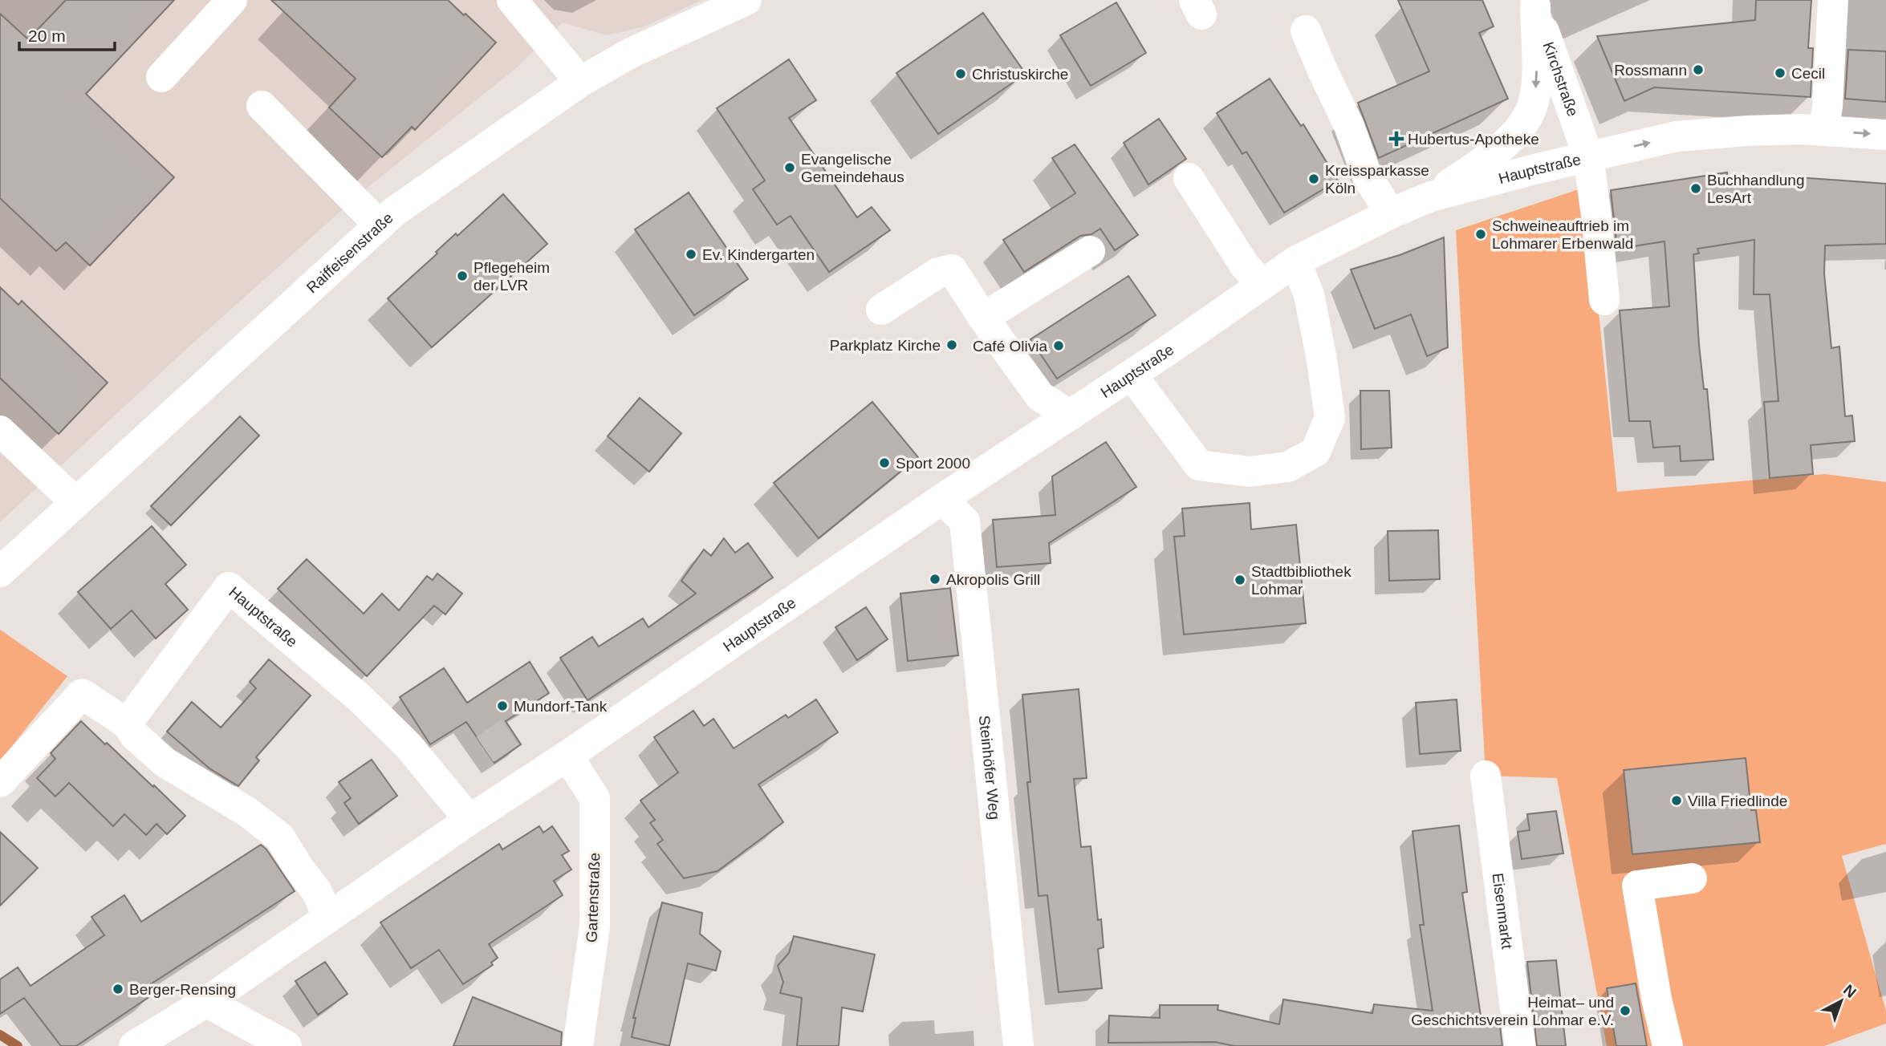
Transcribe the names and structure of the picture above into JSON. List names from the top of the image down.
{
  "streets": {
    "main road": [
      "Kirchstraße",
      "Hauptstraße",
      "Raiffeisenstraße",
      "Steinhöfer Weg",
      "Gartenstraße",
      "Eisenmarkt"
    ]
  },
  "crossings": [
    ["Kirchstraße", "Hauptstraße"],
    ["Hauptstraße", "Steinhöfer Weg"],
    ["Hauptstraße", "Gartenstraße"]
  ],
  "places": {
    "other": [
      "Rossmann",
      "Cecil",
      "Christuskirche",
      "Evangelische Gemeindehaus",
      "Kreissparkasse Köln",
      "Buchhandlung LesArt",
      "Schweineauftrieb im Lohmarer Erbenwald",
      "Ev. Kindergarten",
      "Pflegeheim der LVR",
      "Parkplatz Kirche",
      "Café Olivia",
      "Sport 2000",
      "Akropolis Grill",
      "Stadtbibliothek Lohmar",
      "Mundorf-Tank",
      "Villa Friedlinde",
      "Berger-Rensing",
      "Heimat– und Geschichtsverein Lohmar e.V."
    ],
    "health": ["Hubertus-Apotheke"]
  },
  "scale_bar": "20 m",
  "north": "top right"
}
